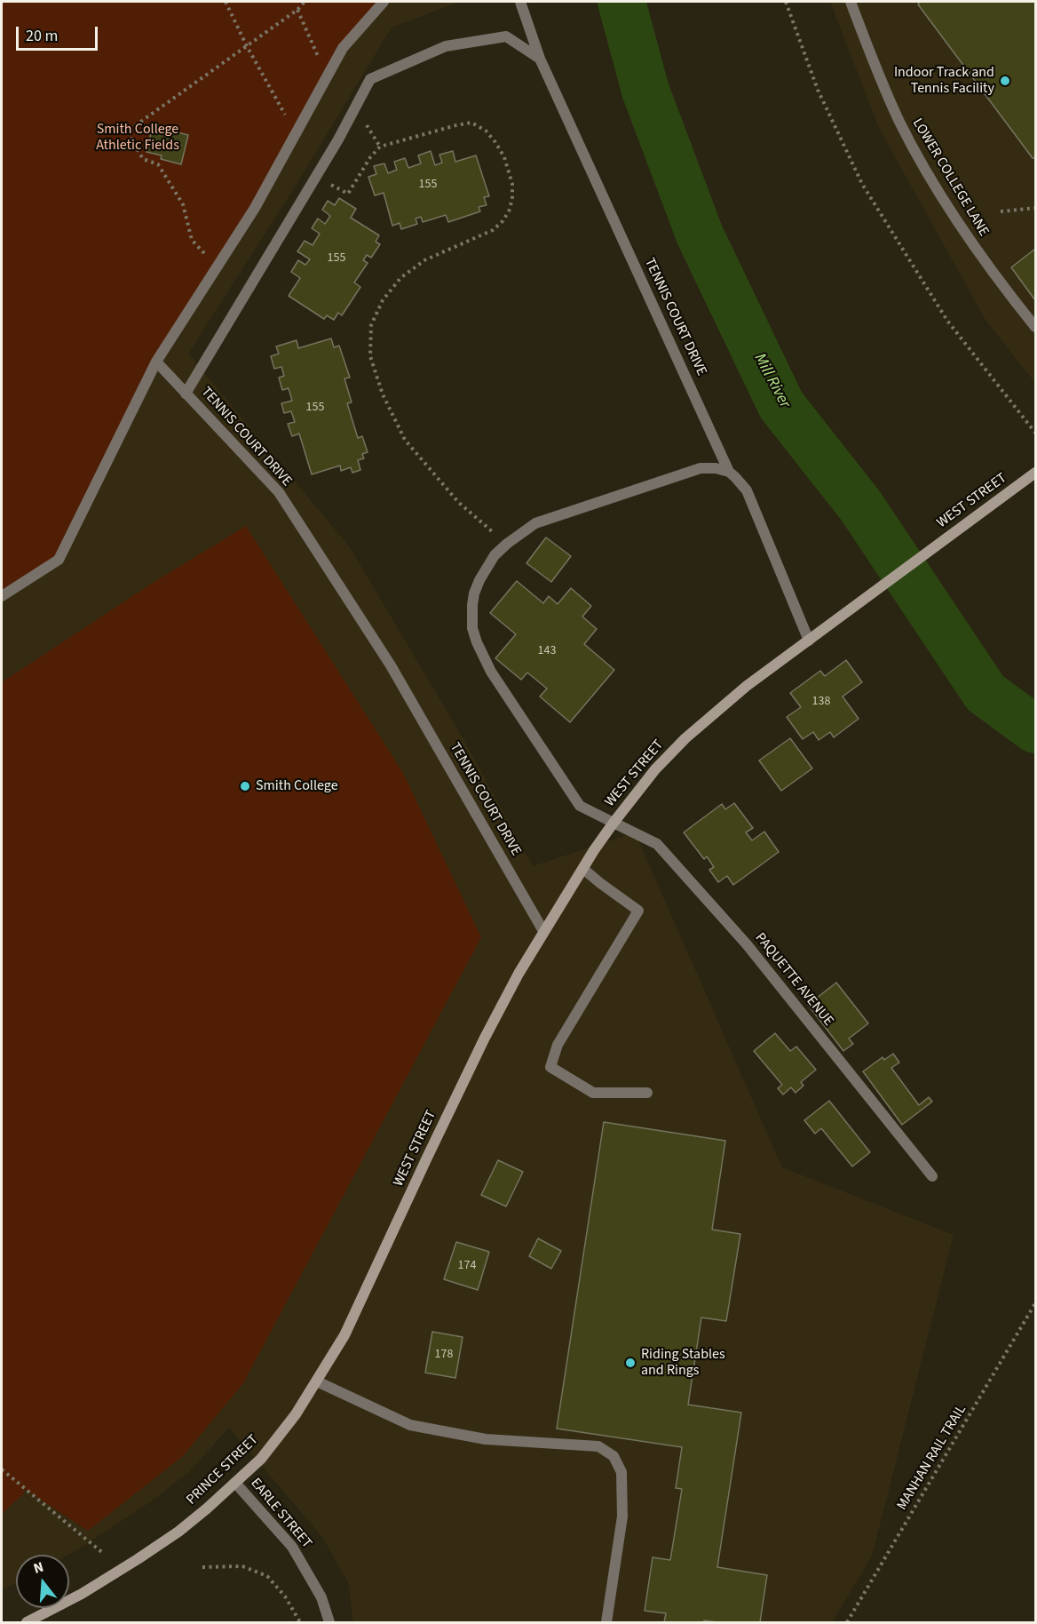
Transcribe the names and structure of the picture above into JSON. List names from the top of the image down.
{
  "streets": {
    "main road": ["WEST STREET", "PRINCE STREET"],
    "street": [
      "LOWER COLLEGE LANE",
      "TENNIS COURT DRIVE",
      "PAQUETTE AVENUE",
      "EARLE STREET"
    ],
    "path": ["MANHAN RAIL TRAIL"]
  },
  "crossings": [
    ["TENNIS COURT DRIVE", "WEST STREET"],
    ["TENNIS COURT DRIVE", "PAQUETTE AVENUE"],
    ["WEST STREET", "PAQUETTE AVENUE"],
    ["WEST STREET", "PRINCE STREET"],
    ["PRINCE STREET", "EARLE STREET"]
  ],
  "water": ["Mill River"],
  "parks": ["Smith College Athletic Fields"],
  "places": ["Indoor Track and Tennis Facility", "Smith College", "Riding Stables and Rings"],
  "house_numbers": [
    "155",
    "155",
    "155",
    "143",
    "138",
    "174",
    "178"
  ],
  "scale_bar": "20 m",
  "north": "top"
}
